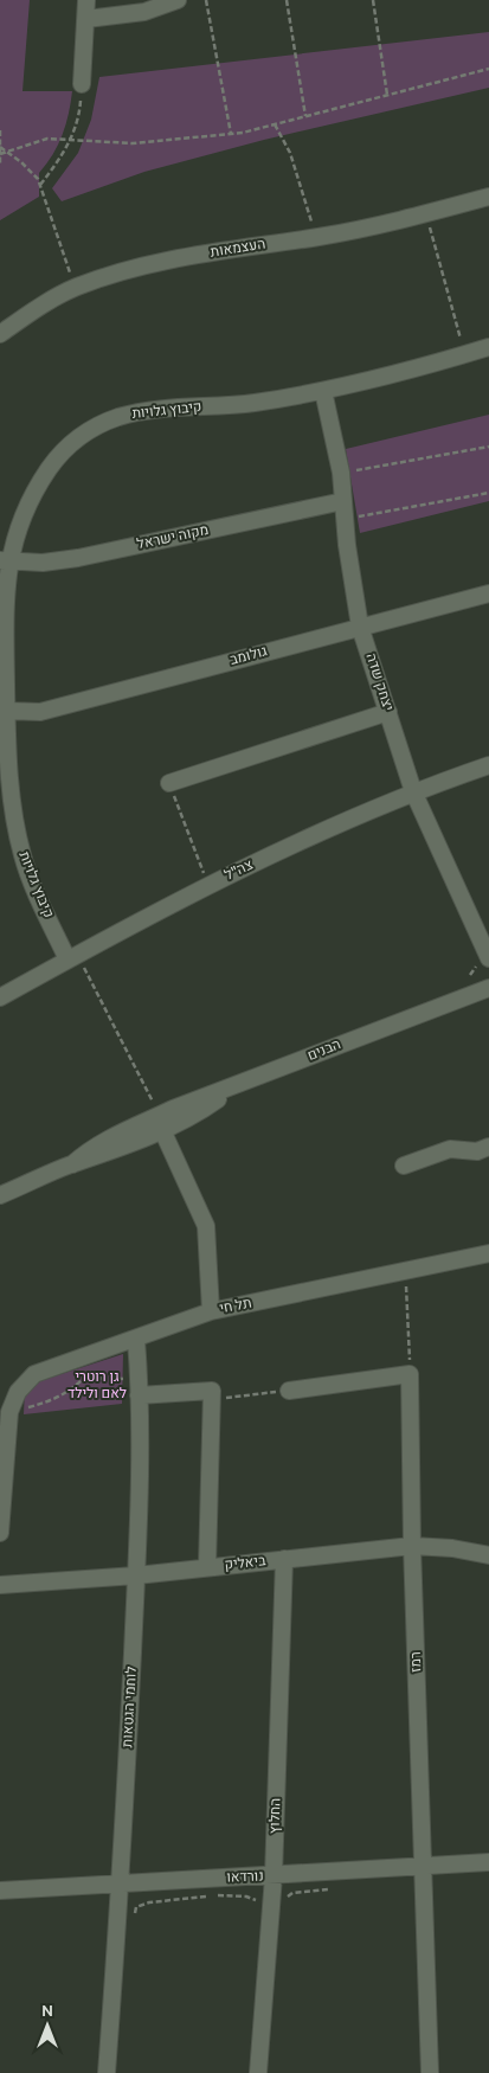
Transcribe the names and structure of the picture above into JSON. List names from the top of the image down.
{
  "streets": {
    "street": [
      "העצמאות",
      "קיבוץ גלויות",
      "מקוה ישראל",
      "גולומב",
      "יצחק שדה",
      "צה\"ל",
      "הבנים",
      "תל חי",
      "ביאליק",
      "רמז",
      "לוחמי הגטאות",
      "החלוץ",
      "נורדאו"
    ]
  },
  "crossings": [
    ["קיבוץ גלויות", "מקוה ישראל"],
    ["קיבוץ גלויות", "גולומב"],
    ["קיבוץ גלויות", "יצחק שדה"],
    ["קיבוץ גלויות", "צה\"ל"],
    ["מקוה ישראל", "יצחק שדה"],
    ["גולומב", "יצחק שדה"],
    ["יצחק שדה", "צה\"ל"],
    ["תל חי", "לוחמי הגטאות"],
    ["ביאליק", "רמז"],
    ["ביאליק", "לוחמי הגטאות"],
    ["ביאליק", "החלוץ"],
    ["רמז", "נורדאו"],
    ["לוחמי הגטאות", "נורדאו"],
    ["החלוץ", "נורדאו"]
  ],
  "parks": ["גן רוטרי לאם ולילד"],
  "north": "top"
}
